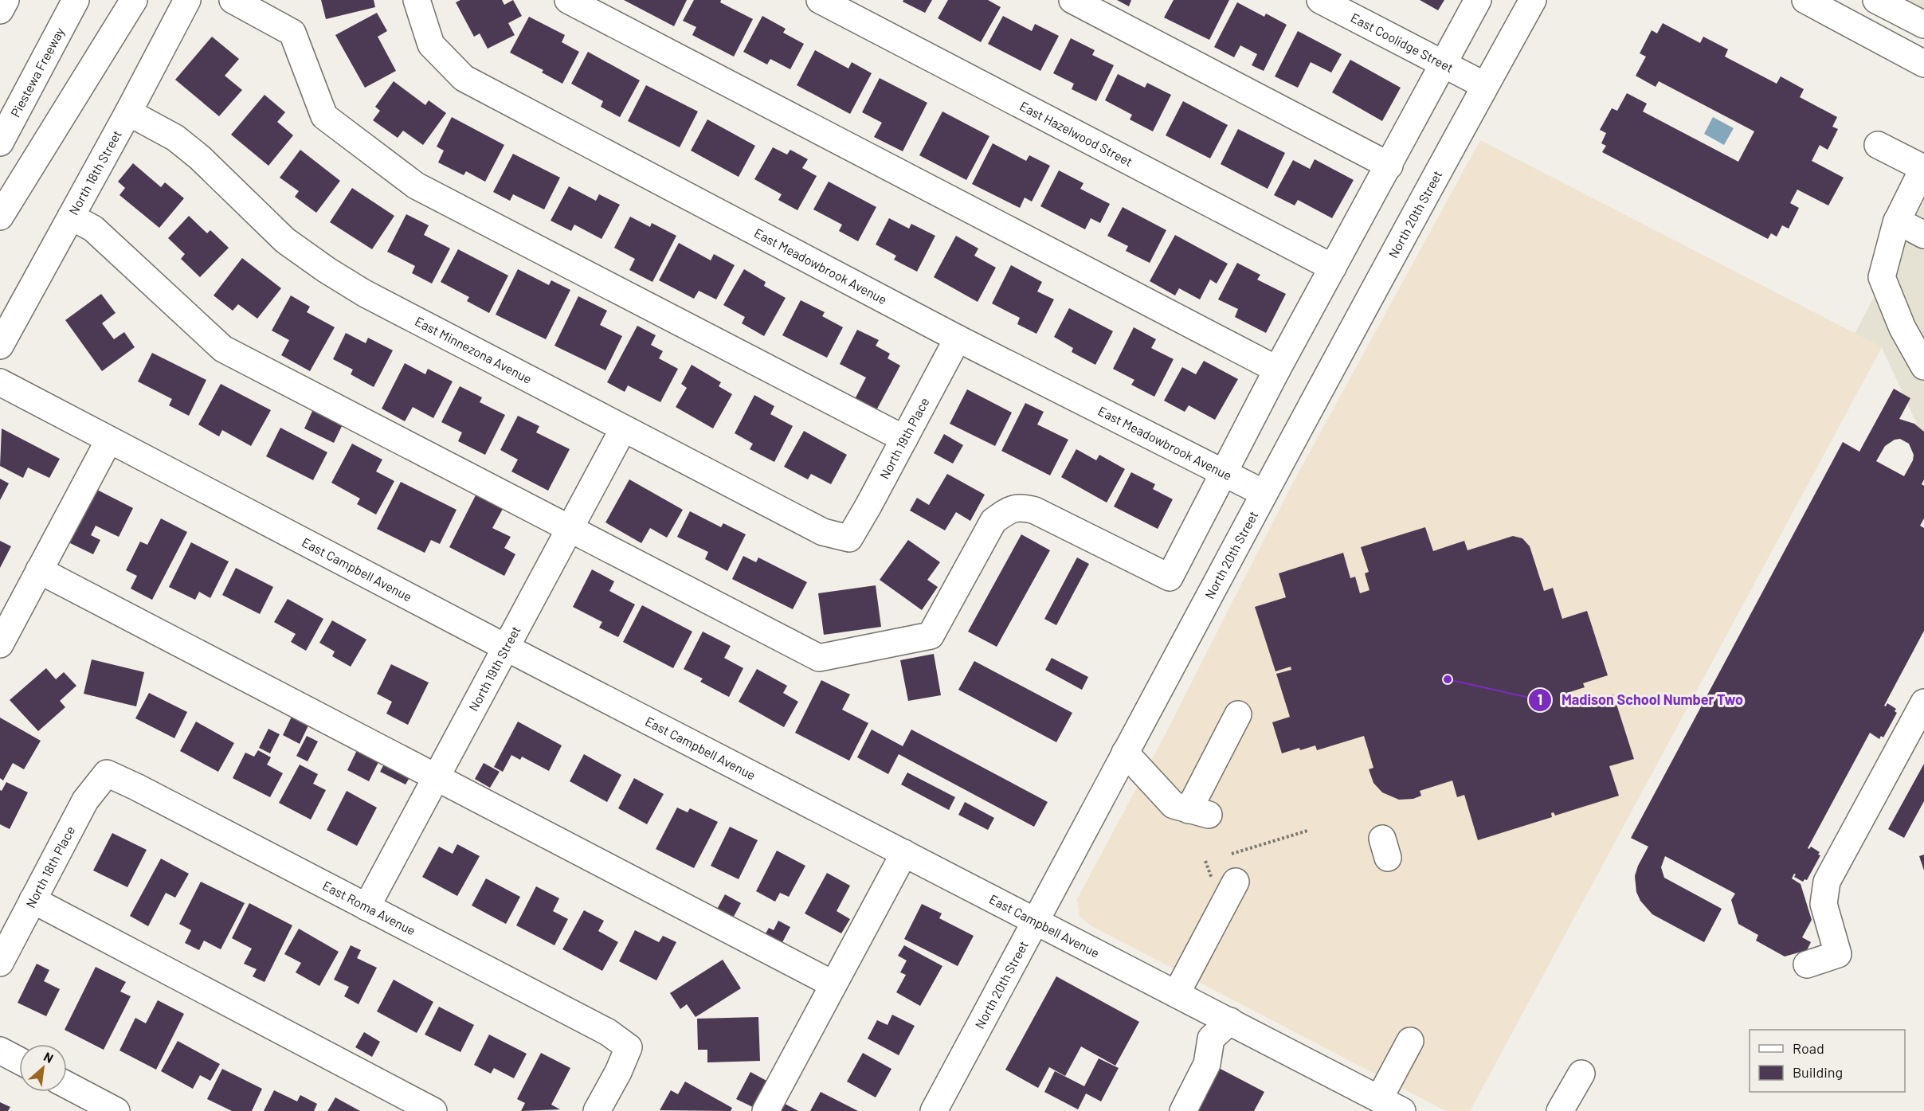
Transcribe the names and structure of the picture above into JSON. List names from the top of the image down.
{
  "streets": {
    "main road": [
      "East Coolidge Street",
      "Piestewa Freeway",
      "East Hazelwood Street",
      "North 18th Street",
      "North 20th Street",
      "East Meadowbrook Avenue",
      "East Minnezona Avenue",
      "North 19th Place",
      "East Campbell Avenue",
      "North 19th Street",
      "North 18th Place",
      "East Roma Avenue"
    ]
  },
  "crossings": [
    ["East Coolidge Street", "North 20th Street"],
    ["North 18th Street", "East Minnezona Avenue"],
    ["North 20th Street", "East Meadowbrook Avenue"],
    ["North 20th Street", "East Campbell Avenue"],
    ["East Meadowbrook Avenue", "North 19th Place"],
    ["East Minnezona Avenue", "North 19th Place"],
    ["East Minnezona Avenue", "North 19th Street"],
    ["East Campbell Avenue", "North 19th Street"],
    ["North 19th Street", "East Roma Avenue"],
    ["North 18th Place", "East Roma Avenue"]
  ],
  "places": ["Madison School Number Two"],
  "legend": ["Road", "Building"],
  "north": "top right"
}
